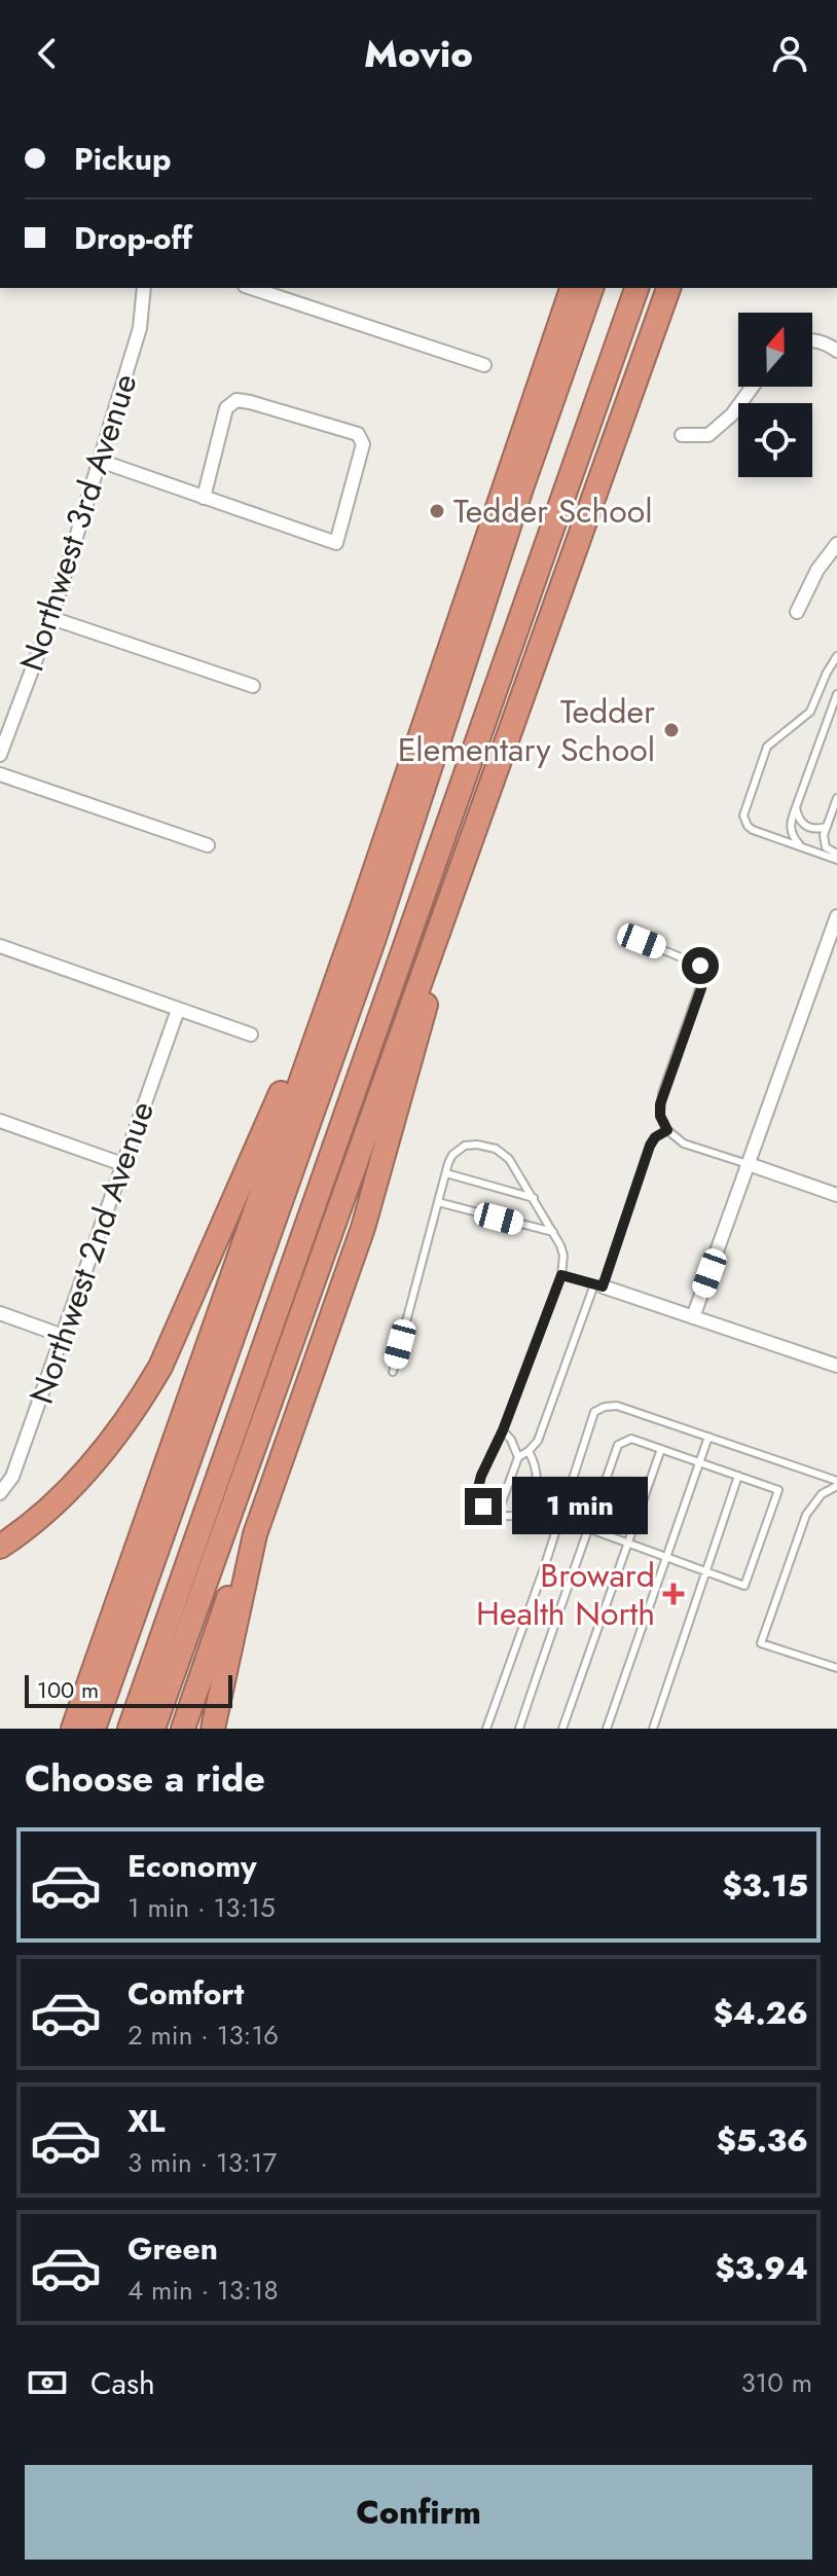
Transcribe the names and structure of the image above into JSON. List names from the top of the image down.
{
  "streets": {
    "street": ["Northwest 3rd Avenue", "Northwest 2nd Avenue"]
  },
  "places": {
    "other": ["Tedder School", "Tedder Elementary School"],
    "health": ["Broward Health North"]
  },
  "scale_bar": "100 m",
  "north": "top",
  "page": {
    "header": "Movio",
    "banner": ["Pickup", "Drop-off"],
    "bubble": "1 min",
    "scale": "100 m",
    "heading": "Choose a ride",
    "list": [
      {
        "name": "Economy",
        "note": "1 min · 13:15",
        "value": "$3.15"
      },
      {
        "name": "Comfort",
        "note": "2 min · 13:16",
        "value": "$4.26"
      },
      {
        "name": "XL",
        "note": "3 min · 13:17",
        "value": "$5.36"
      },
      {
        "name": "Green",
        "note": "4 min · 13:18",
        "value": "$3.94"
      }
    ],
    "pay": ["Cash", "310 m"],
    "buttons": "Confirm"
  }
}
